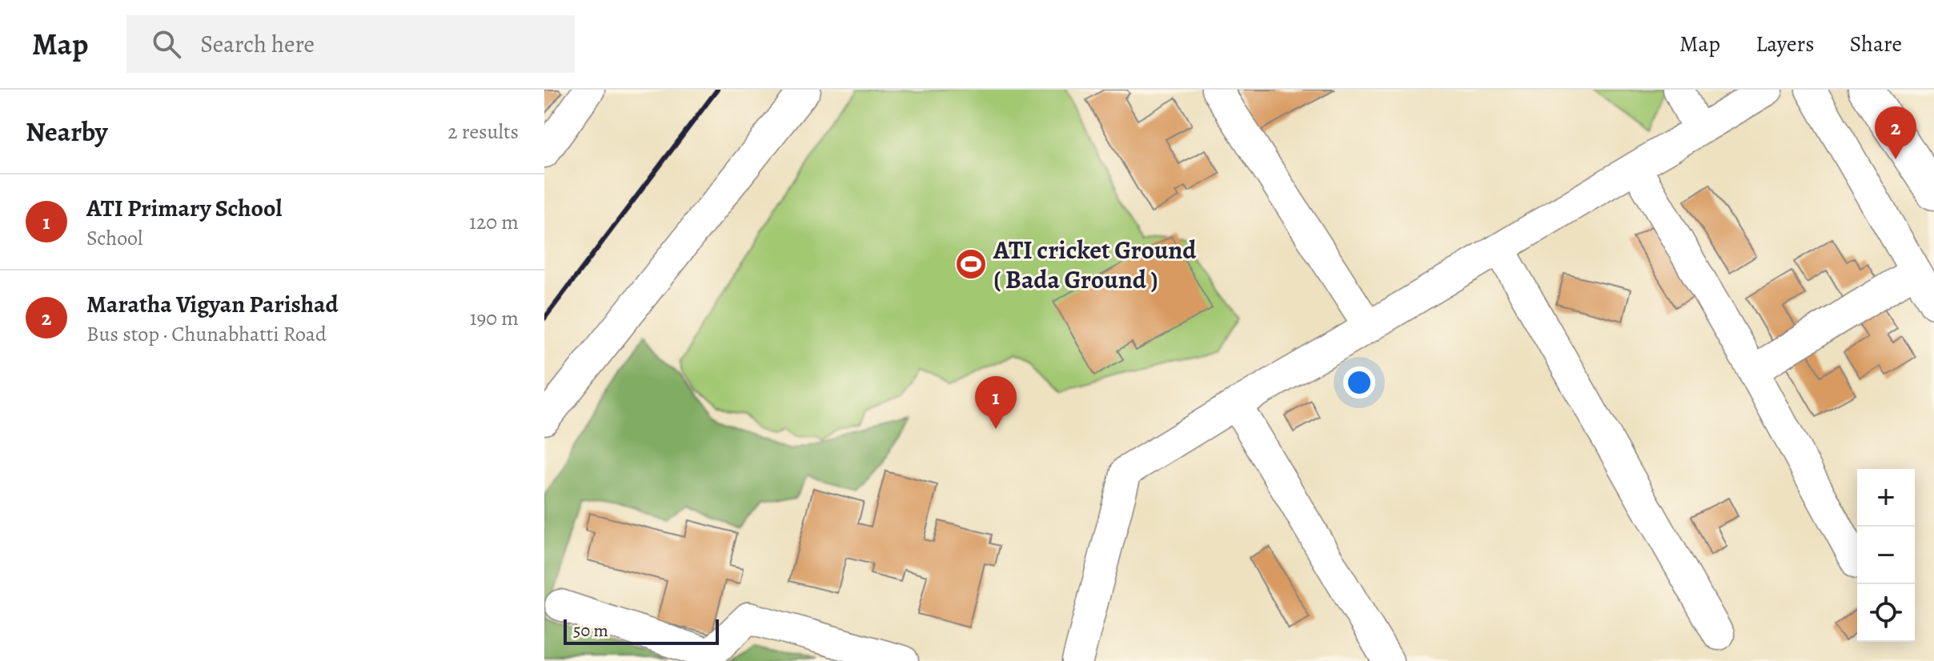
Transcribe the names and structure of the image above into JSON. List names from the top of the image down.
{
  "places": {
    "sports": ["ATI cricket Ground ( Bada Ground )"]
  },
  "scale_bar": "50 m",
  "page": {
    "header": "Map",
    "search": "Search here",
    "nav": ["Map", "Layers", "Share"],
    "heading": ["Nearby", "2 results"],
    "pins": ["2", "1"],
    "list": [
      {
        "mark": "1",
        "name": "ATI Primary School",
        "note": "School",
        "value": "120 m"
      },
      {
        "mark": "2",
        "name": "Maratha Vigyan Parishad",
        "note": "Bus stop · Chunabhatti Road",
        "value": "190 m"
      }
    ],
    "map_buttons": ["+", "−"],
    "scale": "50 m"
  }
}
